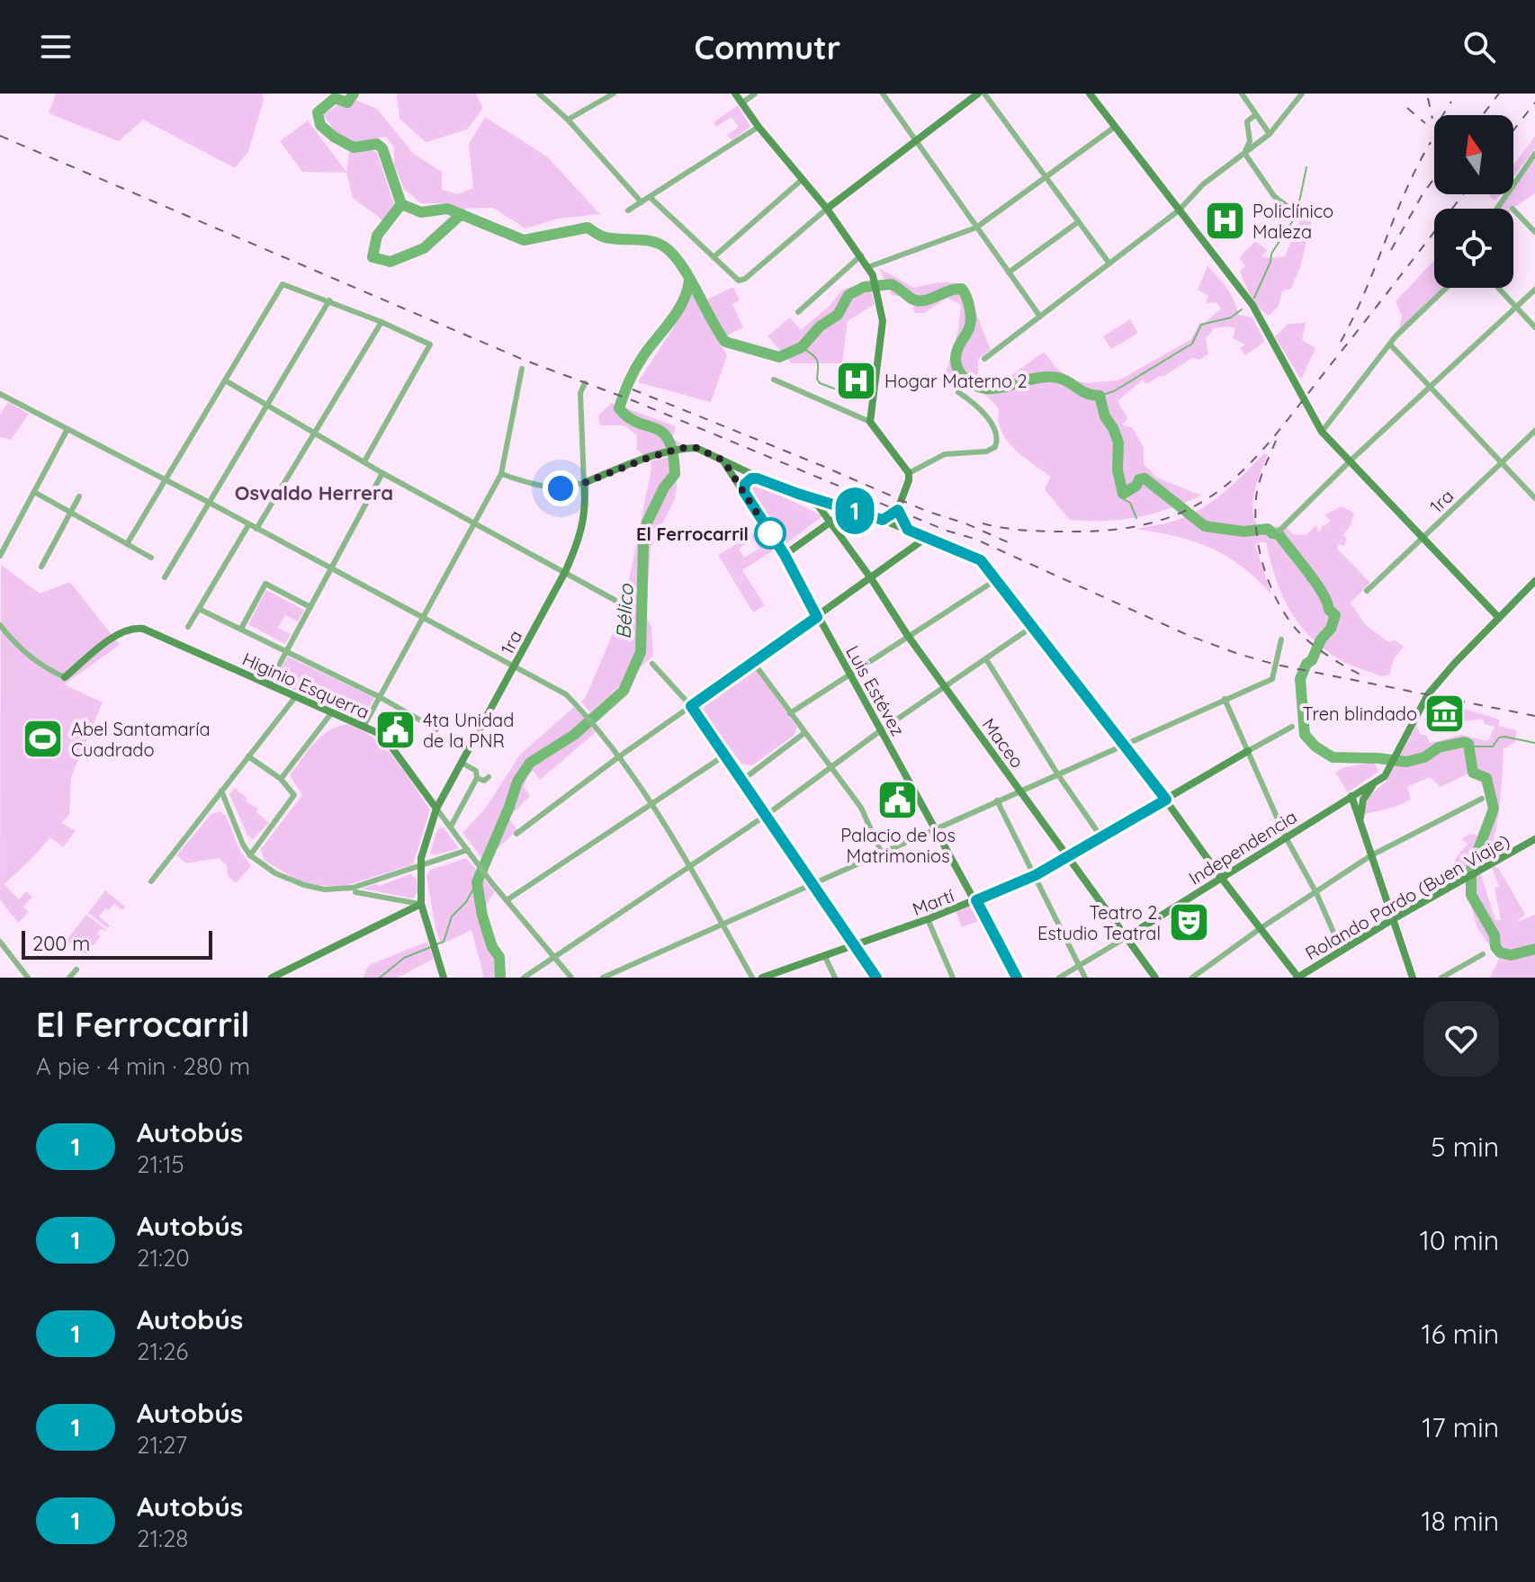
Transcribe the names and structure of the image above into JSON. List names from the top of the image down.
{
  "streets": {
    "main road": [
      "1ra",
      "Higinio Esquerra",
      "Luis Estévez",
      "Maceo",
      "Independencia",
      "Rolando Pardo (Buen Viaje)",
      "Martí"
    ]
  },
  "crossings": [
    ["1ra", "Higinio Esquerra"],
    ["Luis Estévez", "Martí"],
    ["Maceo", "Independencia"],
    ["Maceo", "Martí"]
  ],
  "districts": ["Osvaldo Herrera"],
  "water": ["Bélico"],
  "places": {
    "hospital": ["Policlínico Maleza", "Hogar Materno 2"],
    "other": ["El Ferrocarril"],
    "museum": ["Tren blindado"],
    "public building": ["4ta Unidad de la PNR", "Palacio de los Matrimonios"],
    "sports": ["Abel Santamaría Cuadrado"],
    "theatre": ["Teatro 2. Estudio Teatral"]
  },
  "lines": ["bus line 1"],
  "scale_bar": "200 m",
  "north": "top",
  "page": {
    "header": "Commutr",
    "on_map": "1",
    "scale": "200 m",
    "heading": ["El Ferrocarril", "A pie · 4 min · 280 m"],
    "list": [
      {
        "mark": "1",
        "name": "Autobús",
        "note": "21:15",
        "value": "5 min"
      },
      {
        "mark": "1",
        "name": "Autobús",
        "note": "21:20",
        "value": "10 min"
      },
      {
        "mark": "1",
        "name": "Autobús",
        "note": "21:26",
        "value": "16 min"
      },
      {
        "mark": "1",
        "name": "Autobús",
        "note": "21:27",
        "value": "17 min"
      },
      {
        "mark": "1",
        "name": "Autobús",
        "note": "21:28",
        "value": "18 min"
      }
    ]
  }
}
